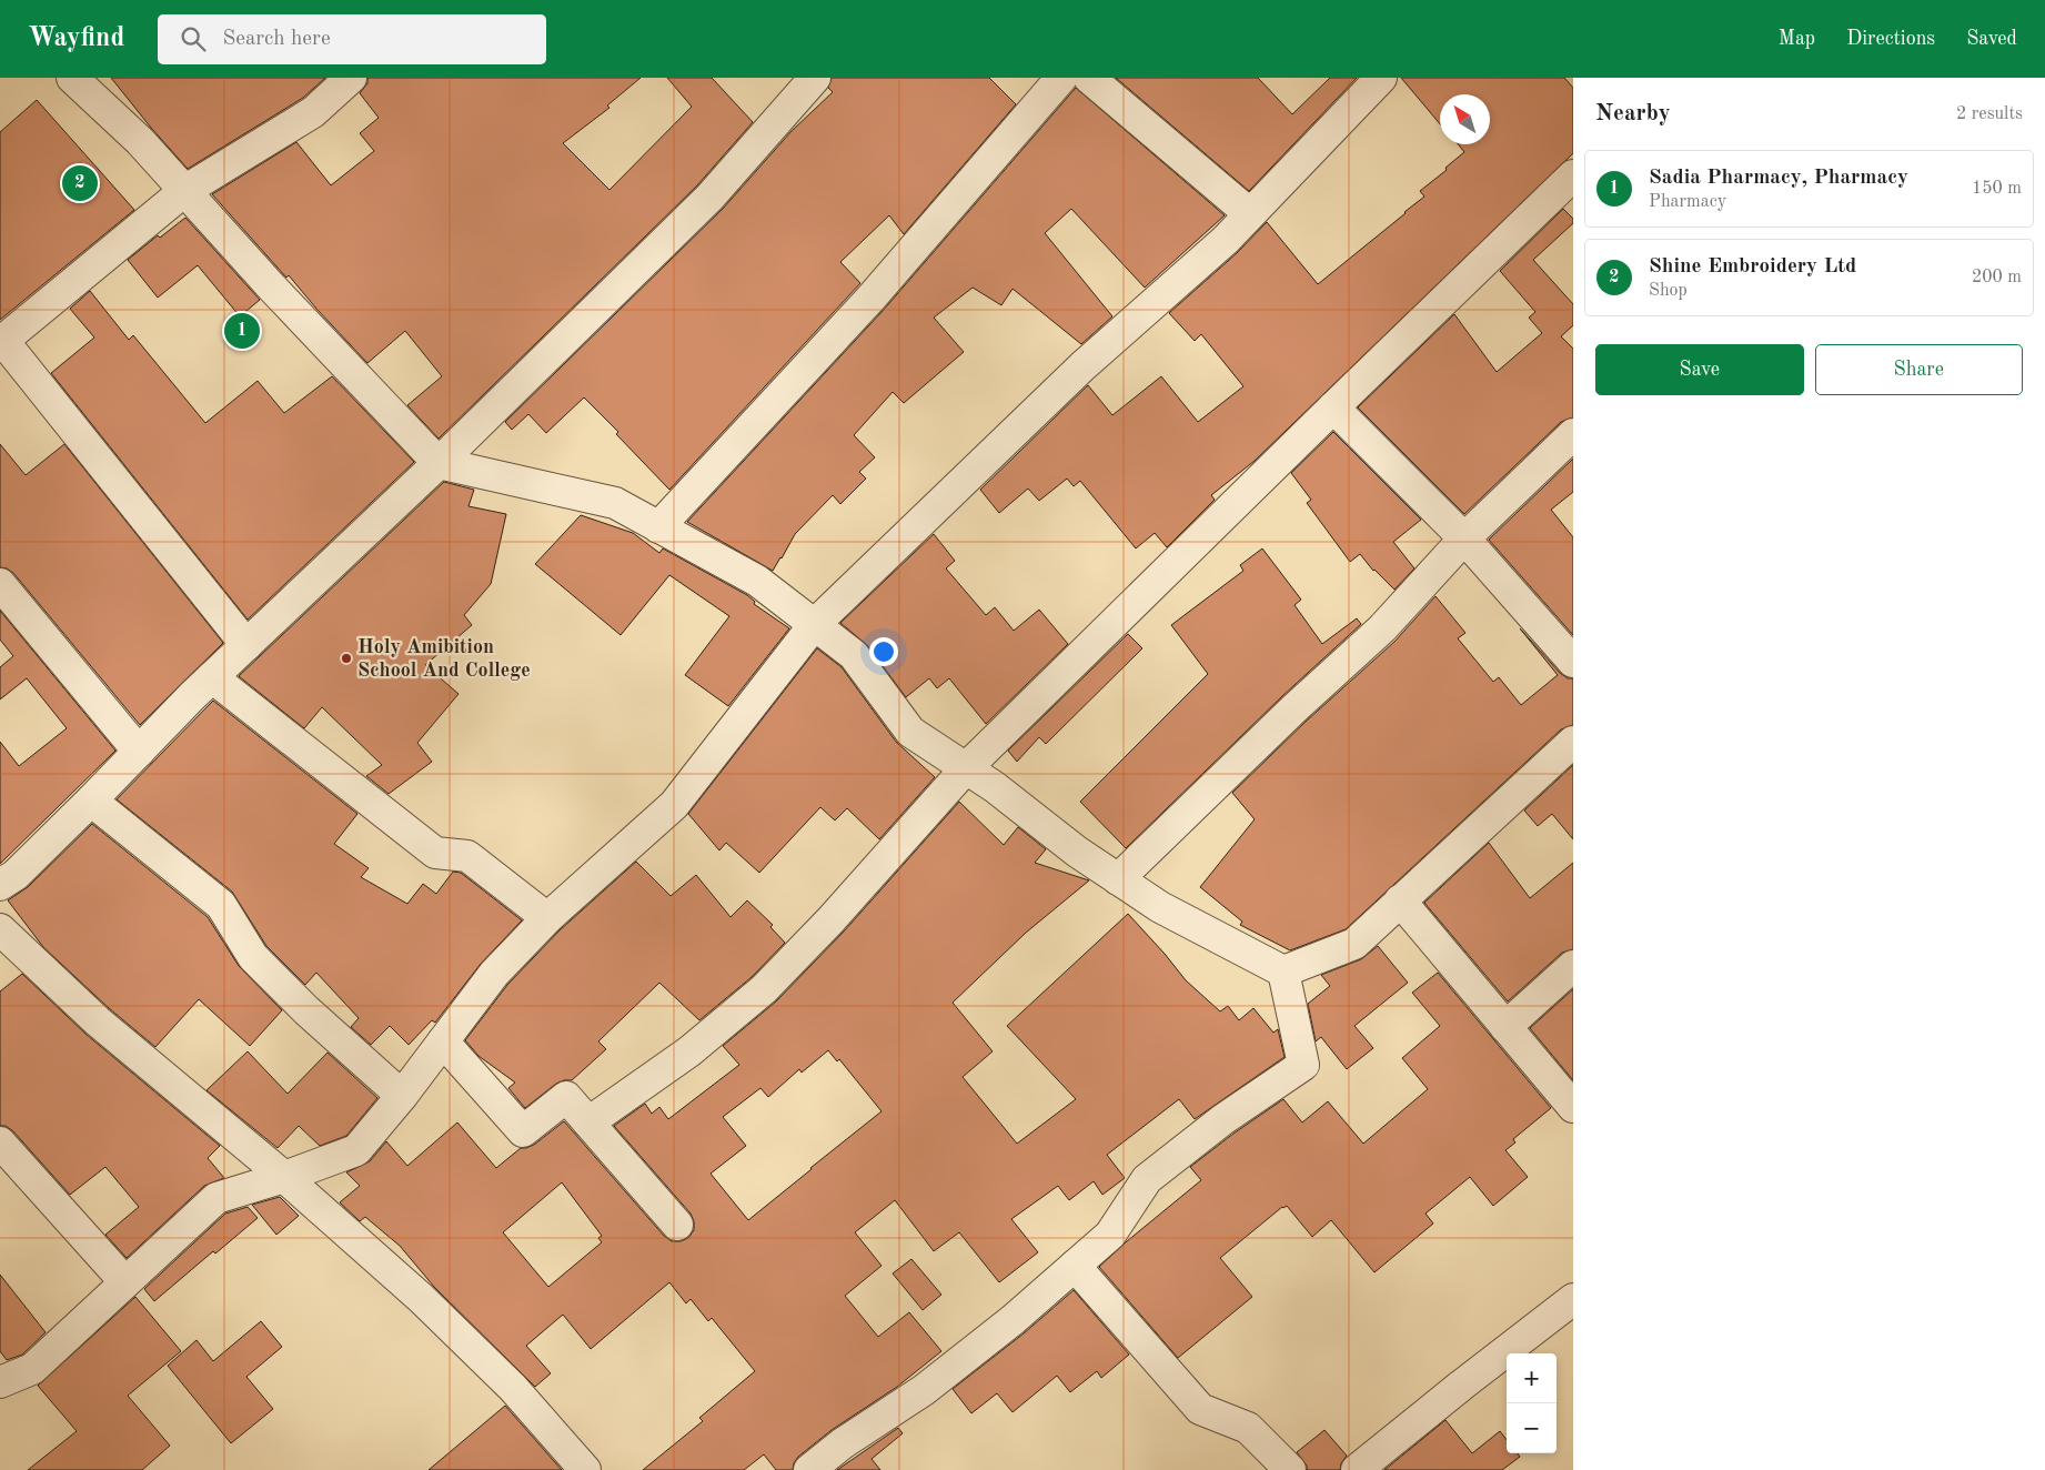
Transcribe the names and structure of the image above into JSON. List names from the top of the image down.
{
  "places": ["Holy Amibition School And College"],
  "north": "top left",
  "page": {
    "header": "Wayfind",
    "search": "Search here",
    "nav": ["Map", "Directions", "Saved"],
    "heading": ["Nearby", "2 results"],
    "list": [
      {
        "mark": "1",
        "name": "Sadia Pharmacy, Pharmacy",
        "note": "Pharmacy",
        "value": "150 m"
      },
      {
        "mark": "2",
        "name": "Shine Embroidery Ltd",
        "note": "Shop",
        "value": "200 m"
      }
    ],
    "pins": ["2", "1"],
    "buttons": ["Save", "Share"],
    "map_buttons": ["+", "−"]
  }
}
